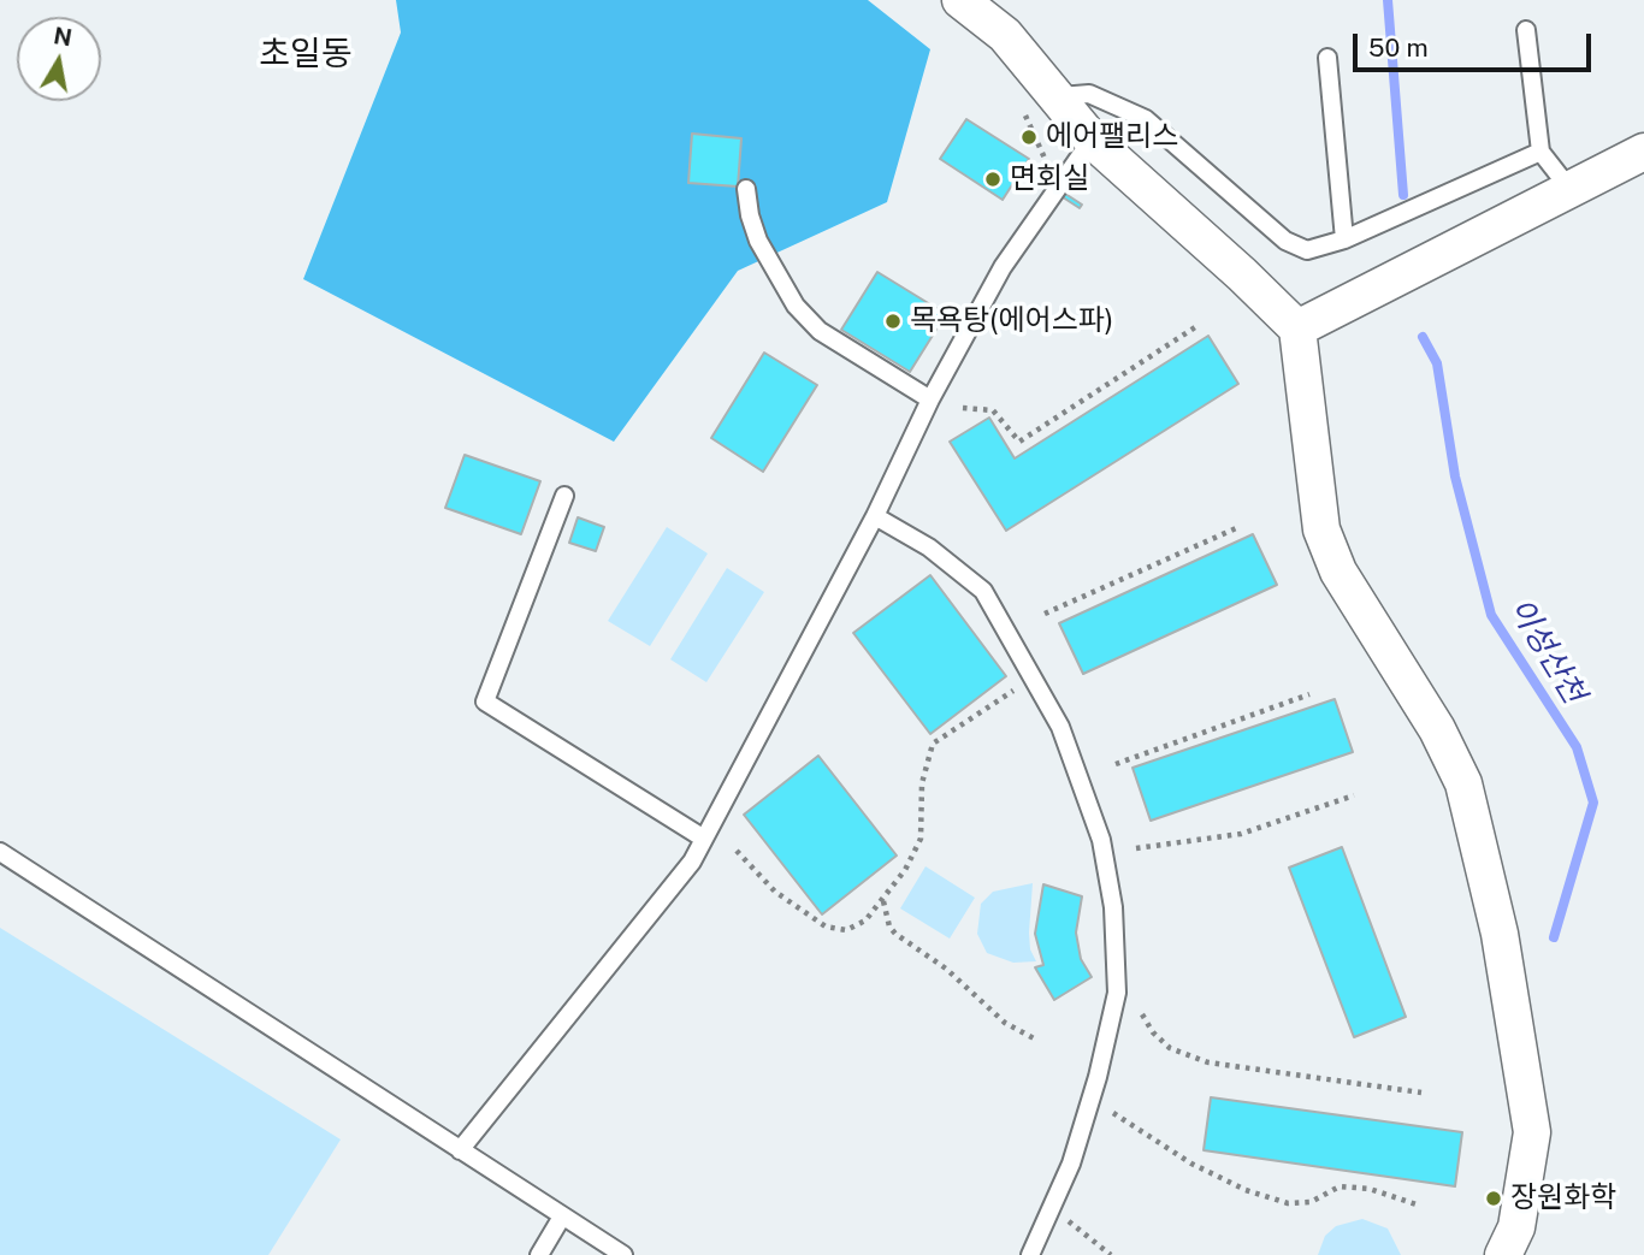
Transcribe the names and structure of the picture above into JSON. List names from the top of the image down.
{
  "districts": ["초일동"],
  "water": ["이성산천"],
  "places": [
    "에어팰리스",
    "면회실",
    "목욕탕(에어스파)",
    "장원화학"
  ],
  "scale_bar": "50 m",
  "north": "top"
}
